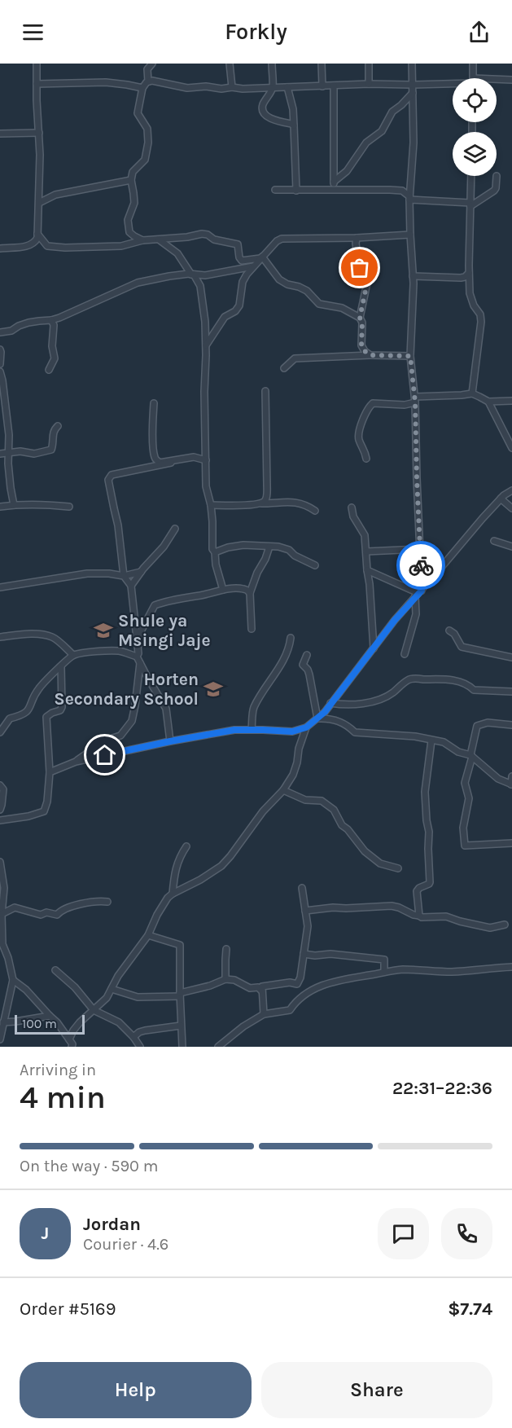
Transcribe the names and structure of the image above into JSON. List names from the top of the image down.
{
  "places": {
    "school or university": ["Shule ya Msingi Jaje", "Horten Secondary School"]
  },
  "scale_bar": "100 m",
  "page": {
    "header": "Forkly",
    "scale": "100 m",
    "heading": ["4 min", "Arriving in", "22:31–22:36"],
    "panel": [
      "Jordan",
      "Courier · 4.6",
      "Order #5169",
      "$7.74"
    ],
    "bar": "On the way · 590 m",
    "round": "J",
    "buttons": ["Help", "Share"]
  }
}
